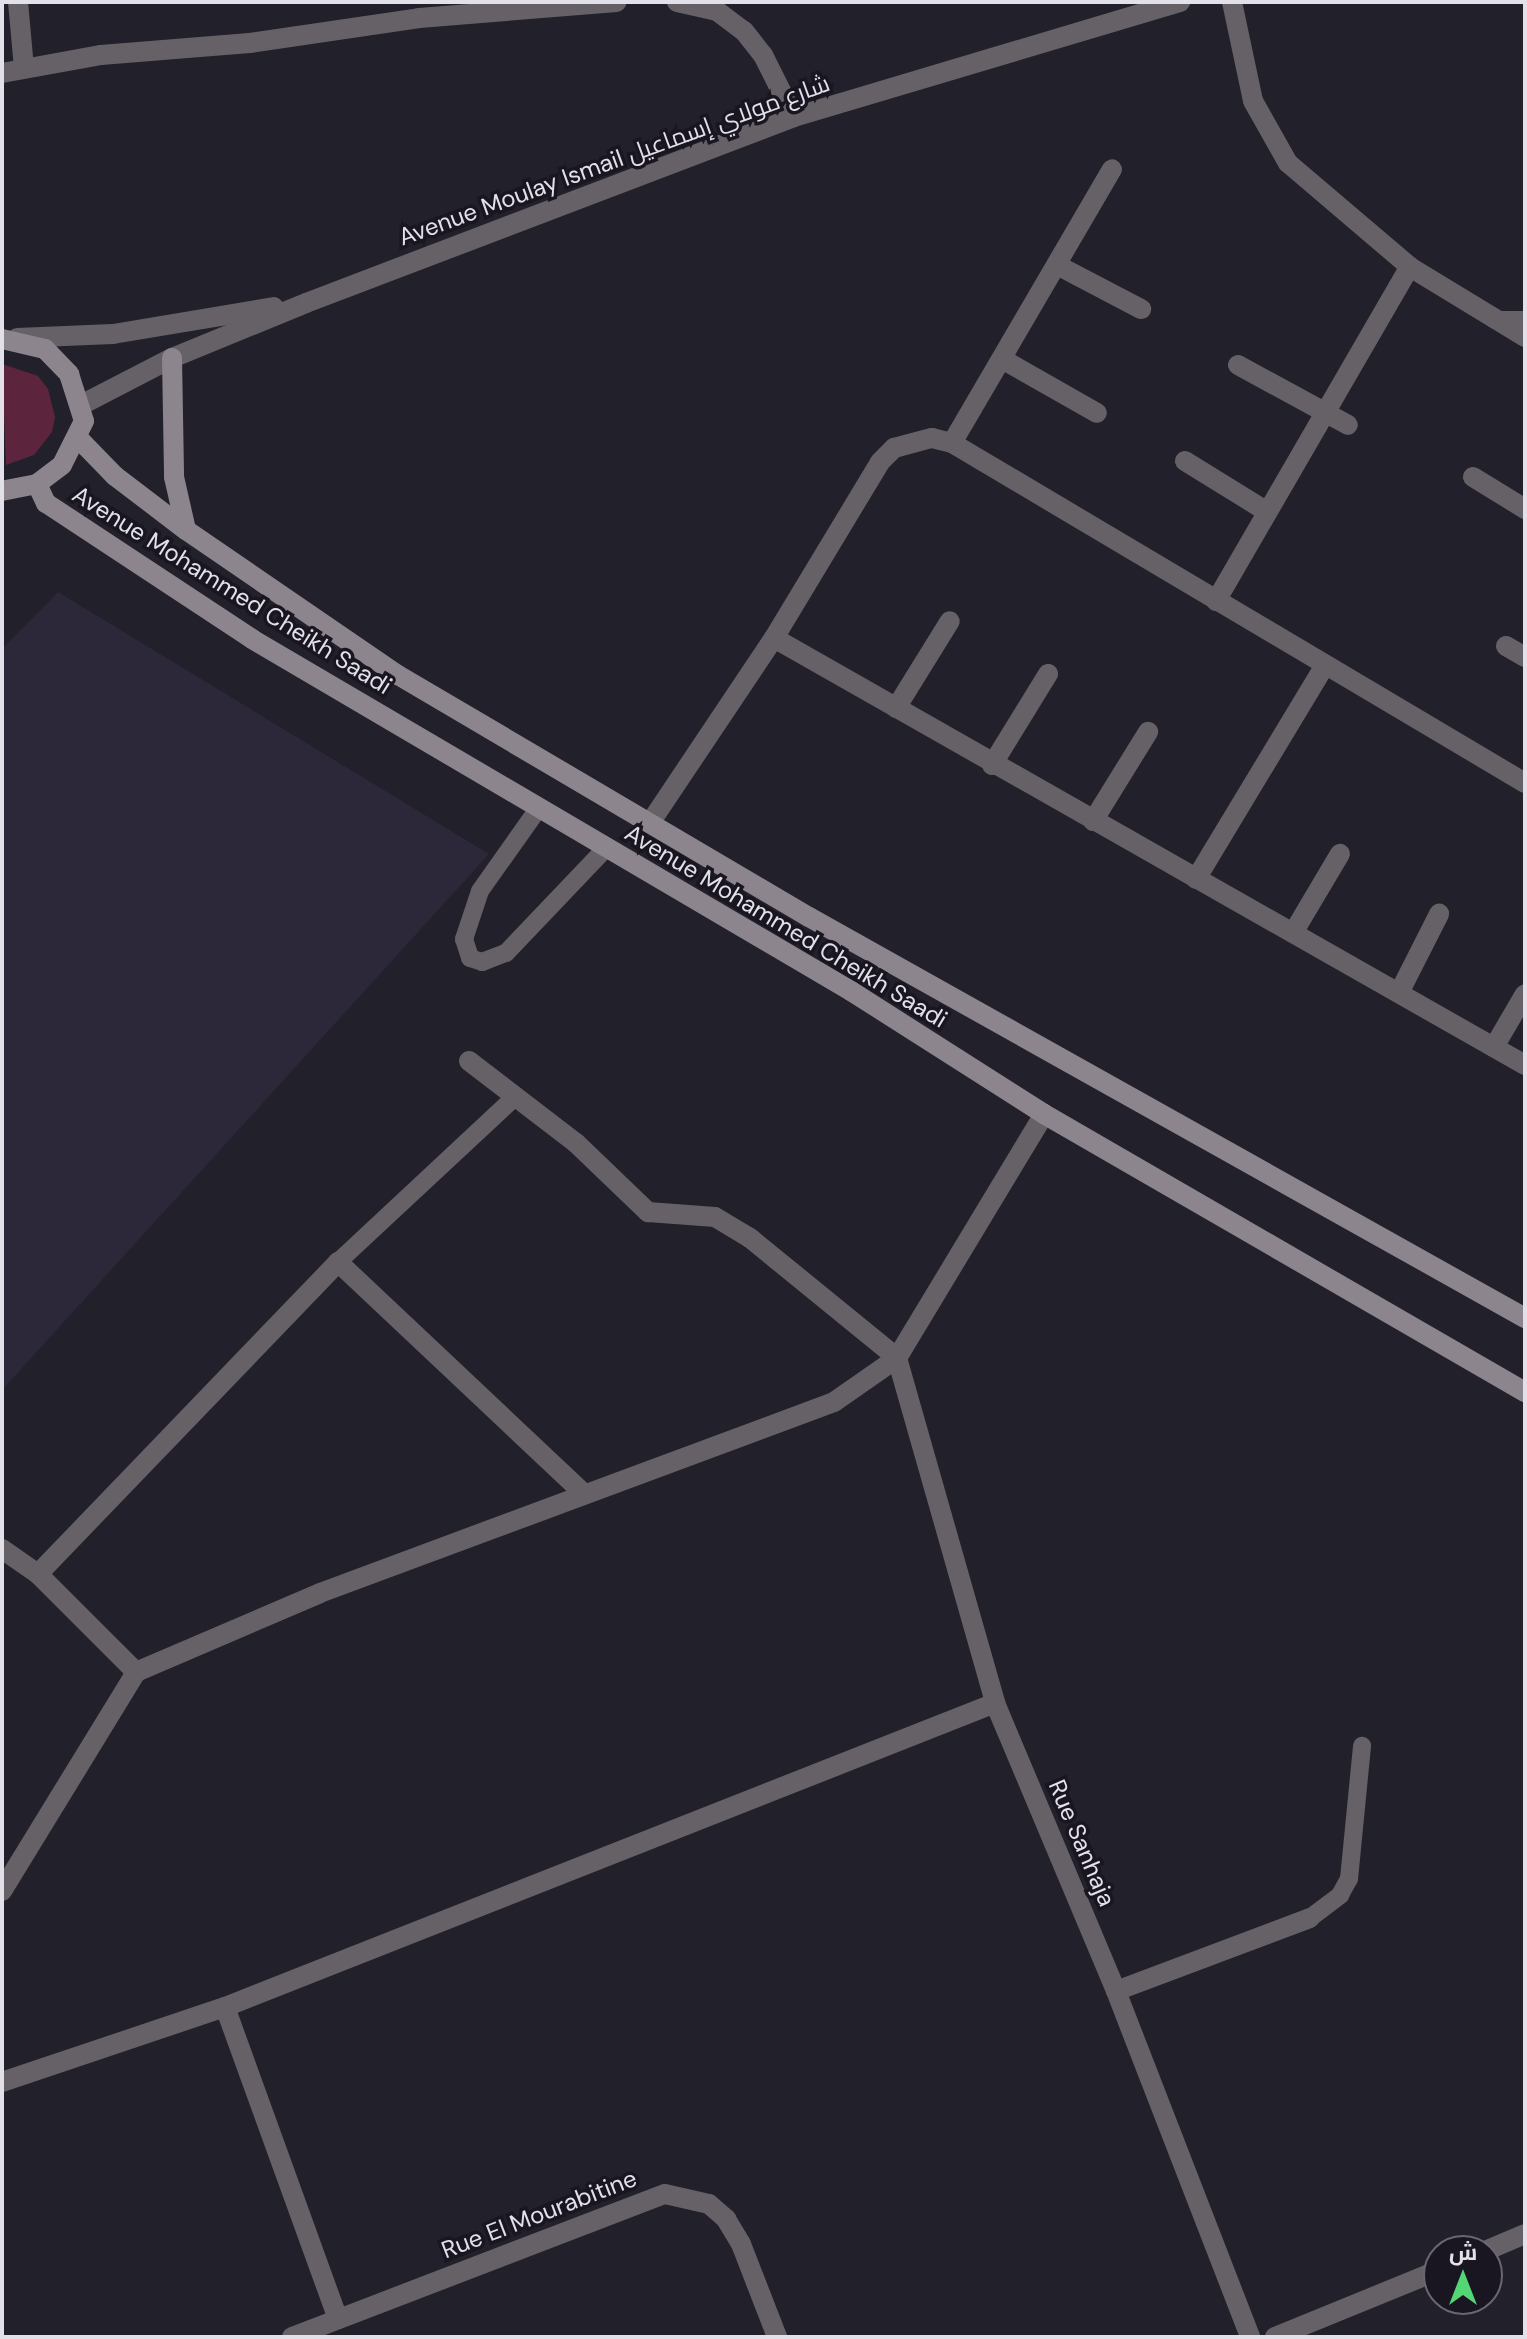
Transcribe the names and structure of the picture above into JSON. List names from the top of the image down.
{
  "streets": {
    "main road": ["Avenue Mohammed Cheikh Saadi"],
    "street": ["Avenue Moulay Ismail شارع مولاي إسماعيل", "Rue Sanhaja", "Rue El Mourabitine"]
  },
  "north": "top"
}
